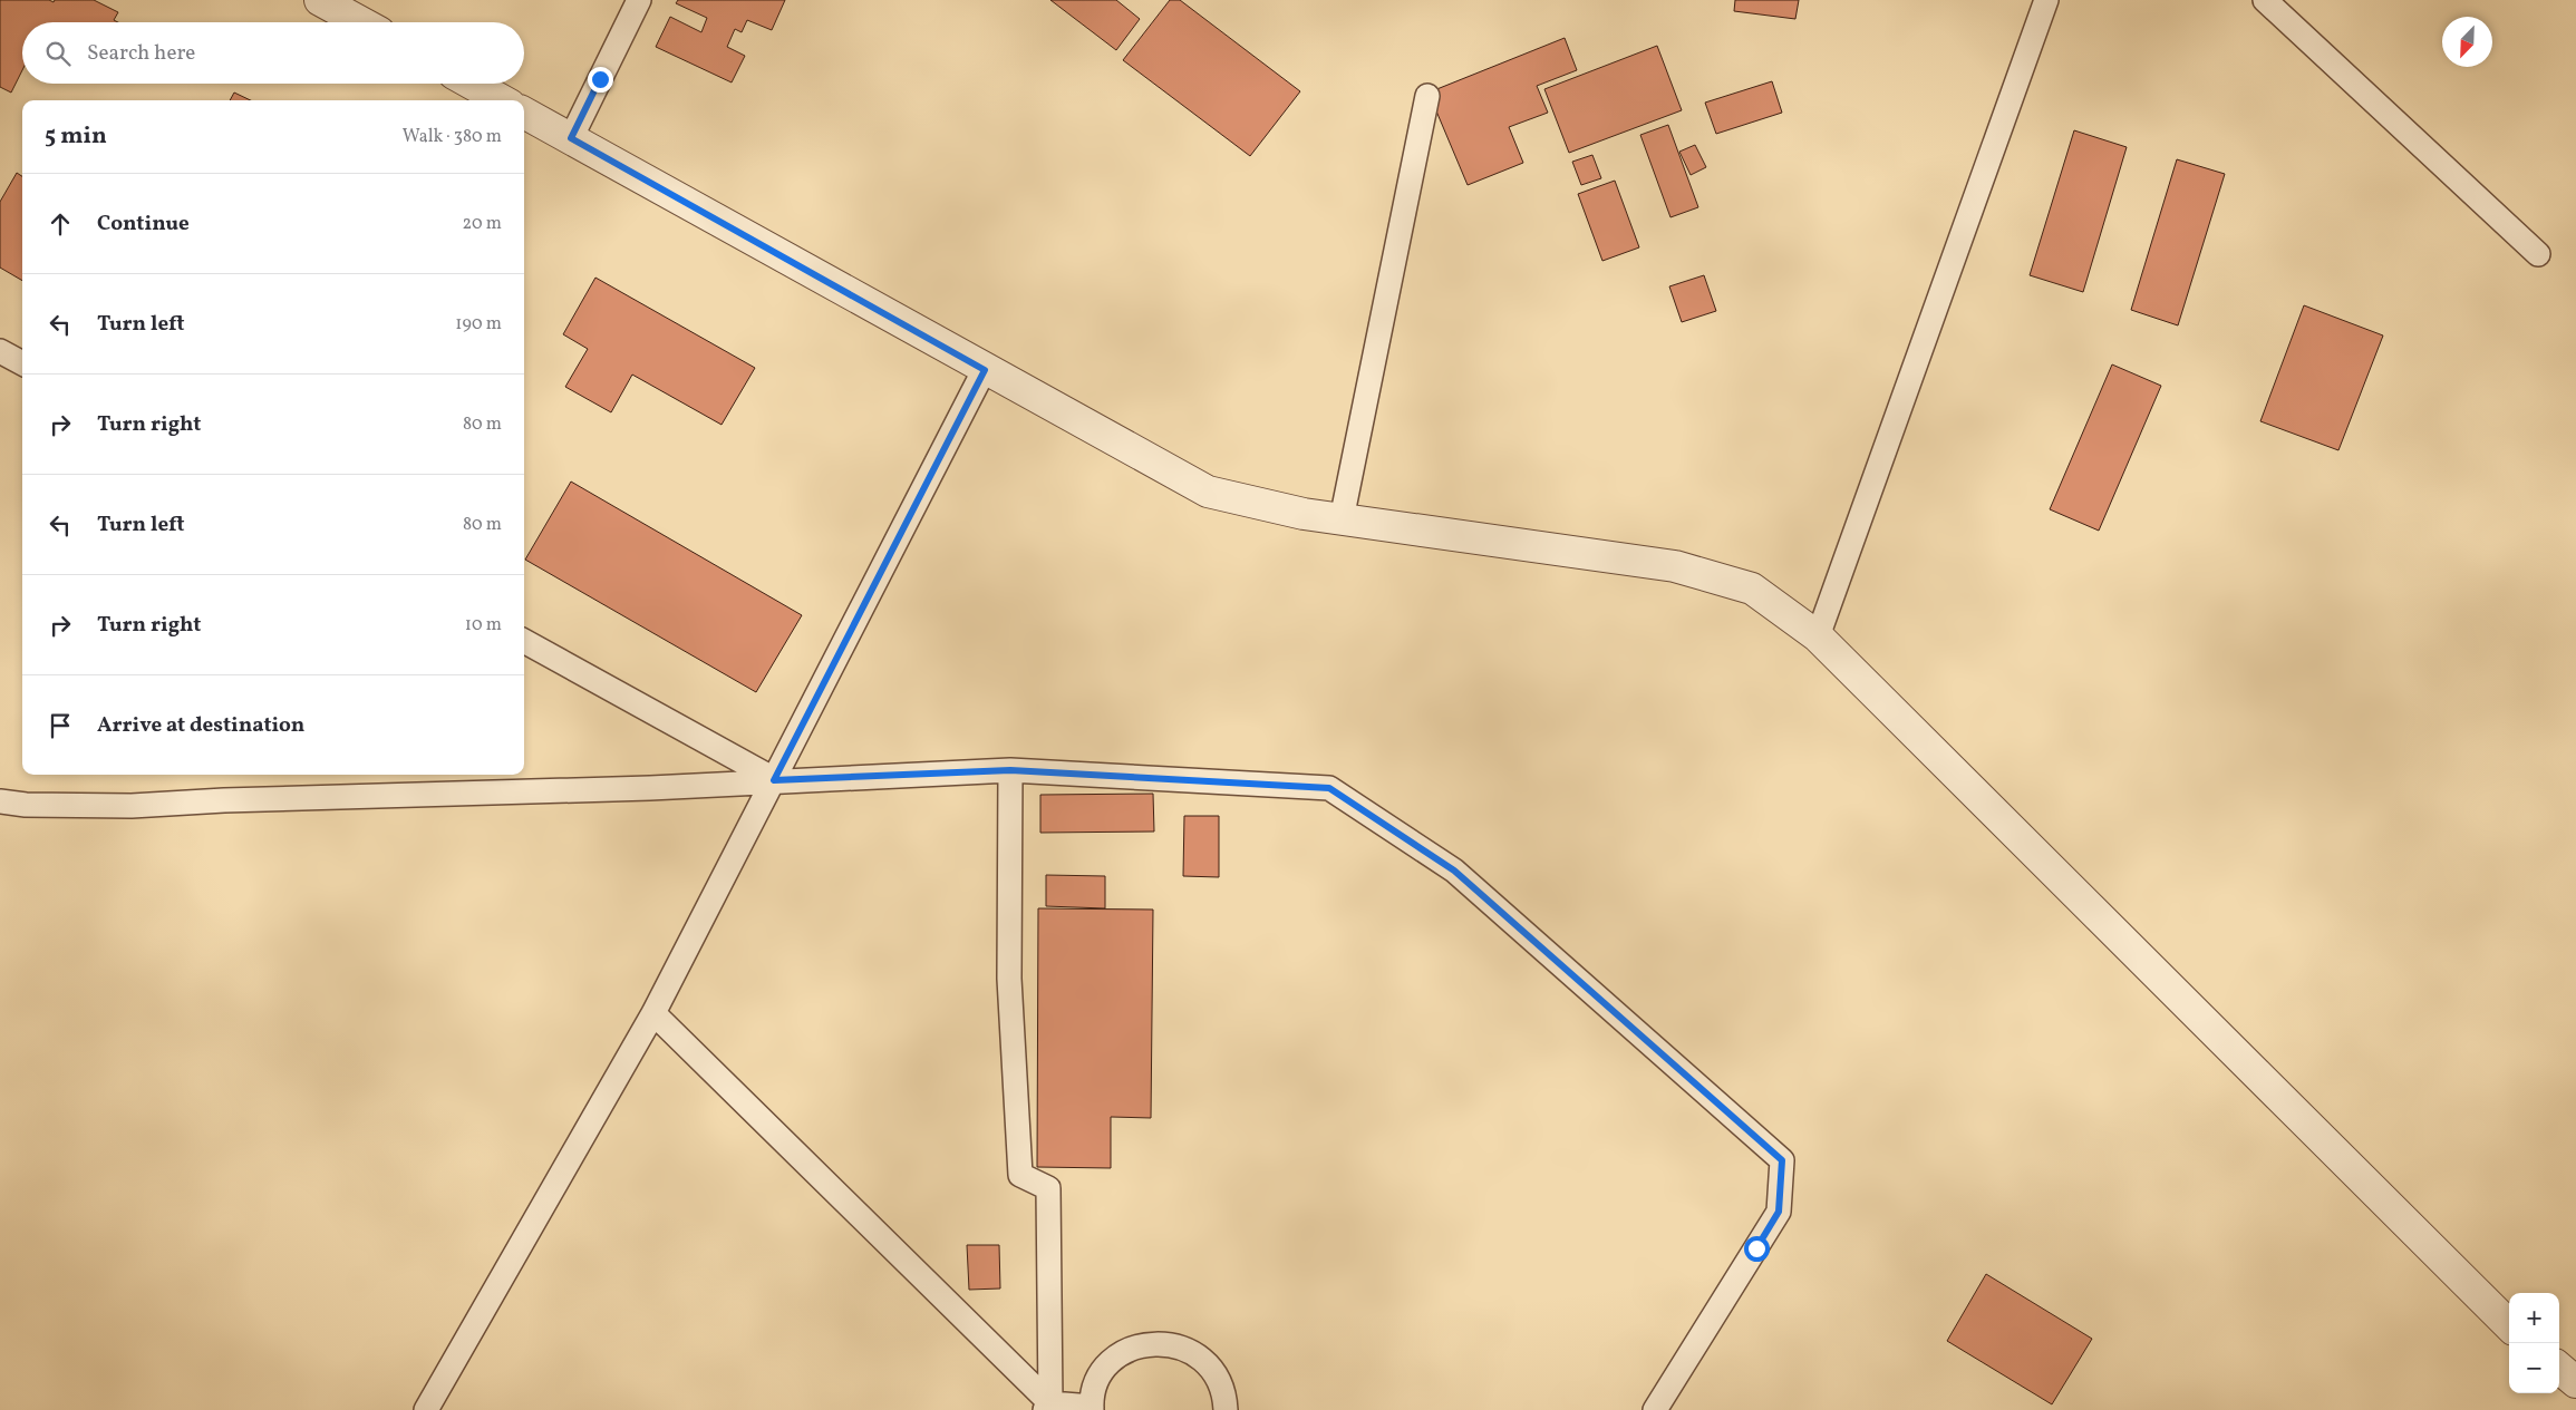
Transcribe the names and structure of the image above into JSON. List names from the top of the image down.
{
  "north": "bottom left",
  "page": {
    "search": "Search here",
    "heading": ["5 min", "Walk · 380 m"],
    "list": [
      ["Continue", "20 m"],
      ["Turn left", "190 m"],
      ["Turn right", "80 m"],
      ["Turn left", "80 m"],
      ["Turn right", "10 m"],
      "Arrive at destination"
    ],
    "map_buttons": ["+", "−"]
  }
}
